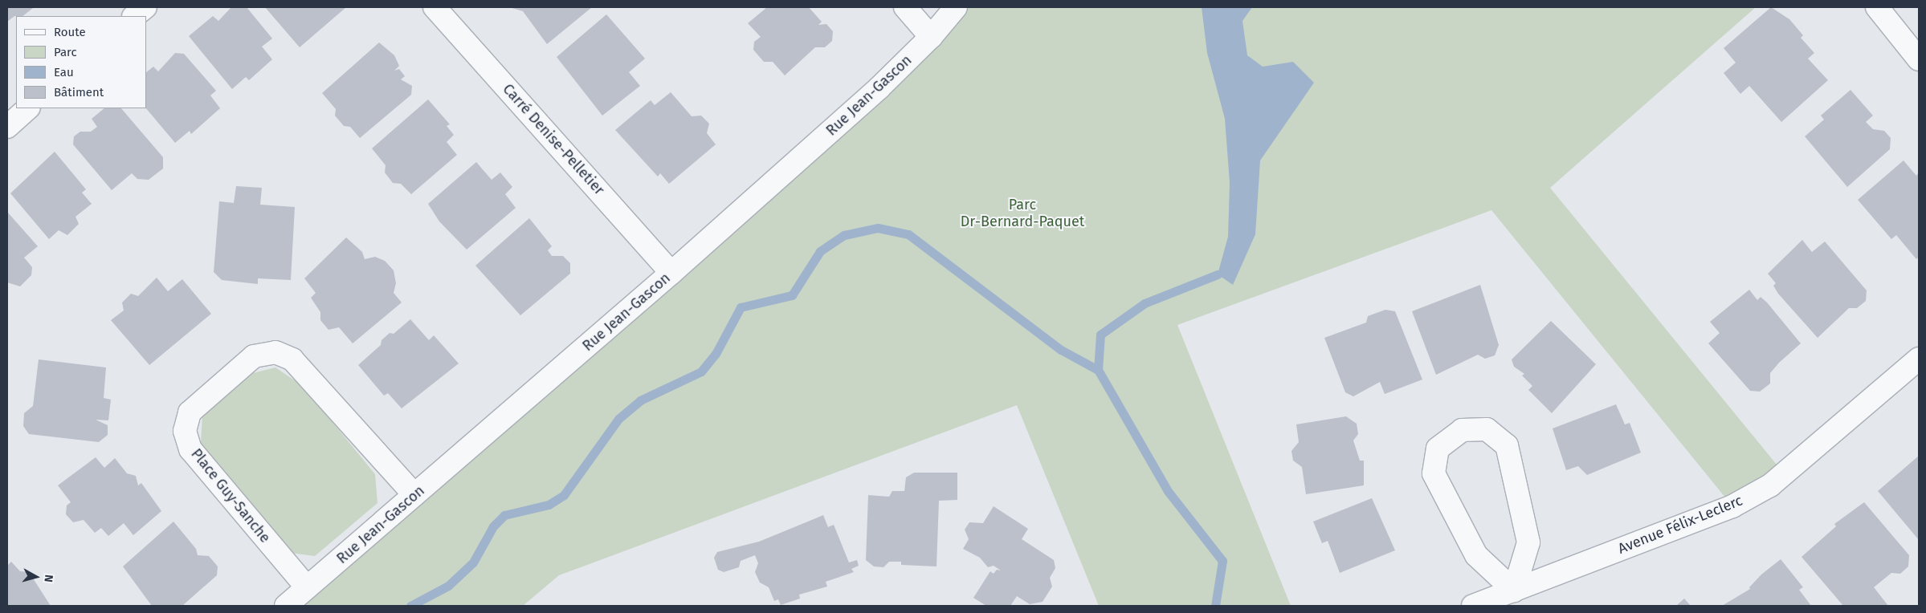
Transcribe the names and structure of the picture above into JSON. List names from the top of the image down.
{
  "streets": {
    "street": [
      "Rue Jean-Gascon",
      "Carré Denise-Pelletier",
      "Place Guy-Sanche",
      "Avenue Félix-Leclerc"
    ]
  },
  "crossings": [
    ["Rue Jean-Gascon", "Carré Denise-Pelletier"],
    ["Rue Jean-Gascon", "Place Guy-Sanche"]
  ],
  "parks": ["Parc Dr-Bernard-Paquet"],
  "legend": [
    "Route",
    "Parc",
    "Eau",
    "Bâtiment"
  ],
  "north": "right"
}
